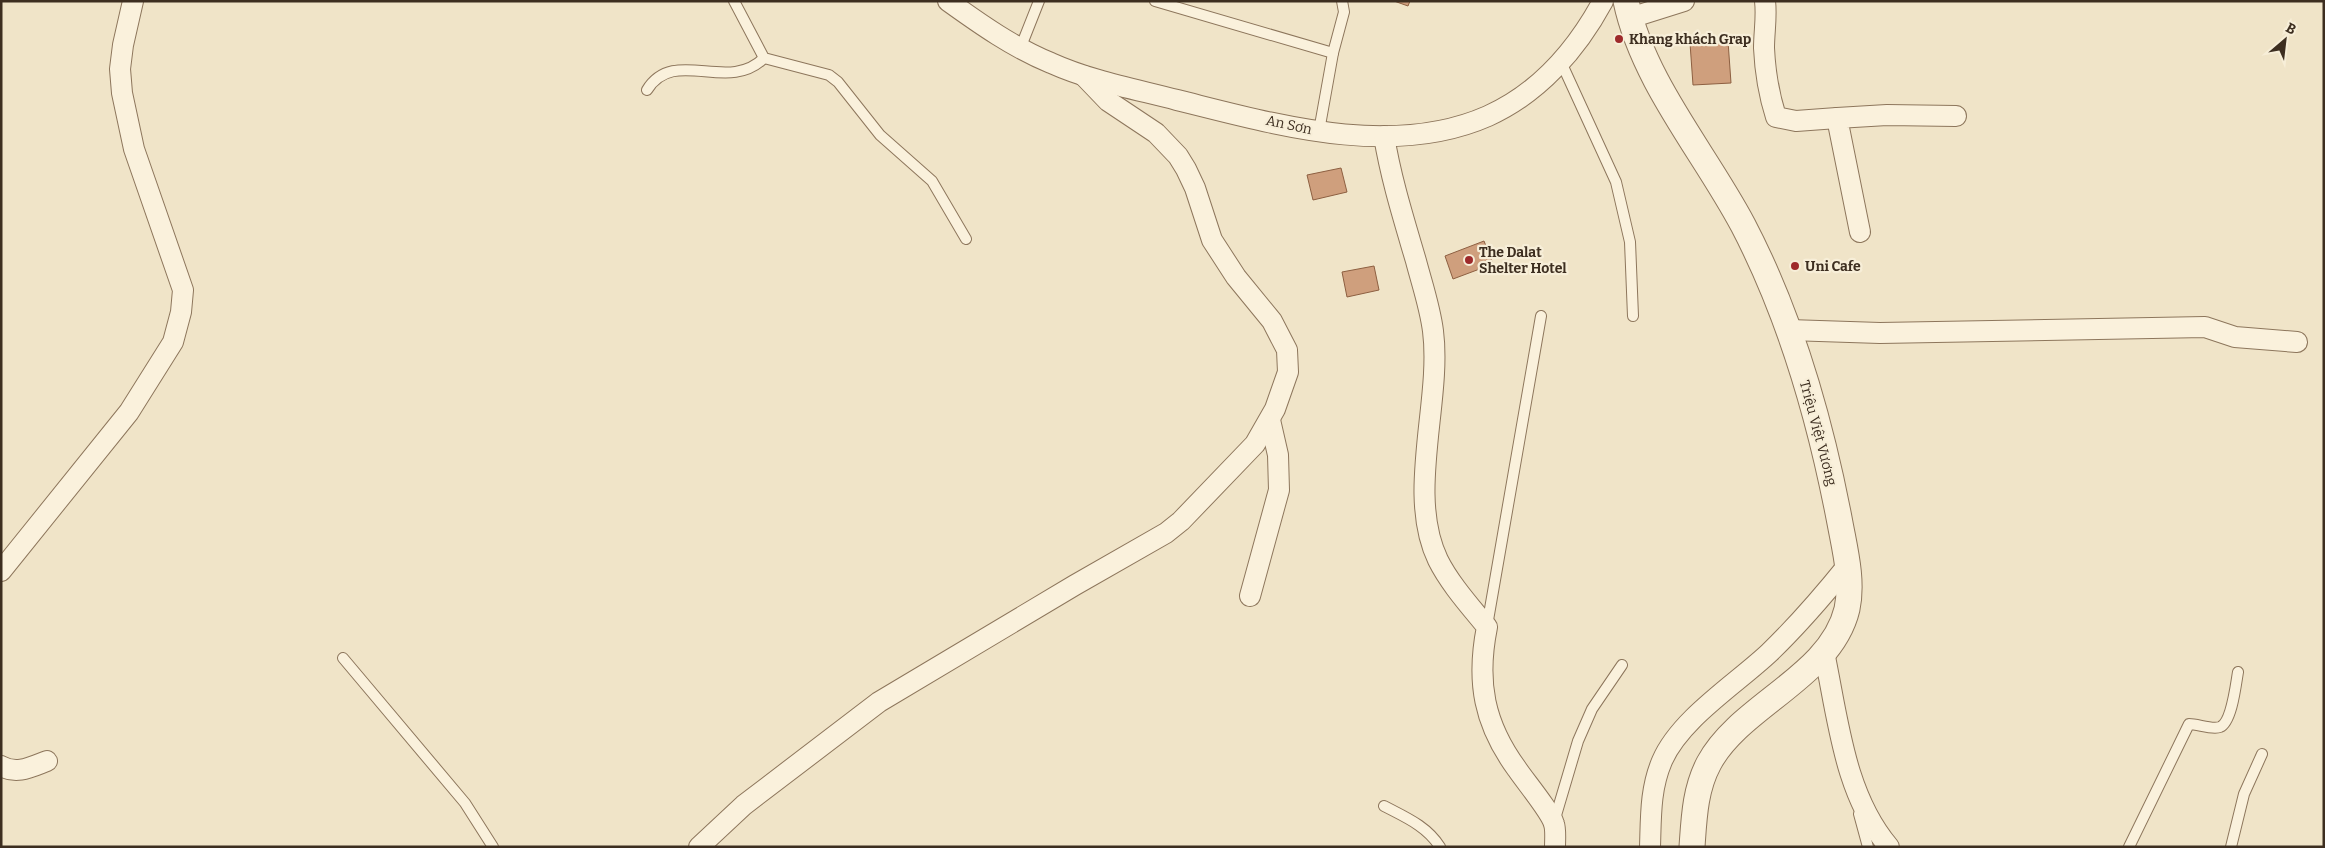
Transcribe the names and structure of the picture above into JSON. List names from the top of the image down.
{
  "streets": {
    "street": ["An Sơn", "Triệu Việt Vương"]
  },
  "places": ["Khang khách Grap", "The Dalat Shelter Hotel", "Uni Cafe"],
  "north": "top right"
}
